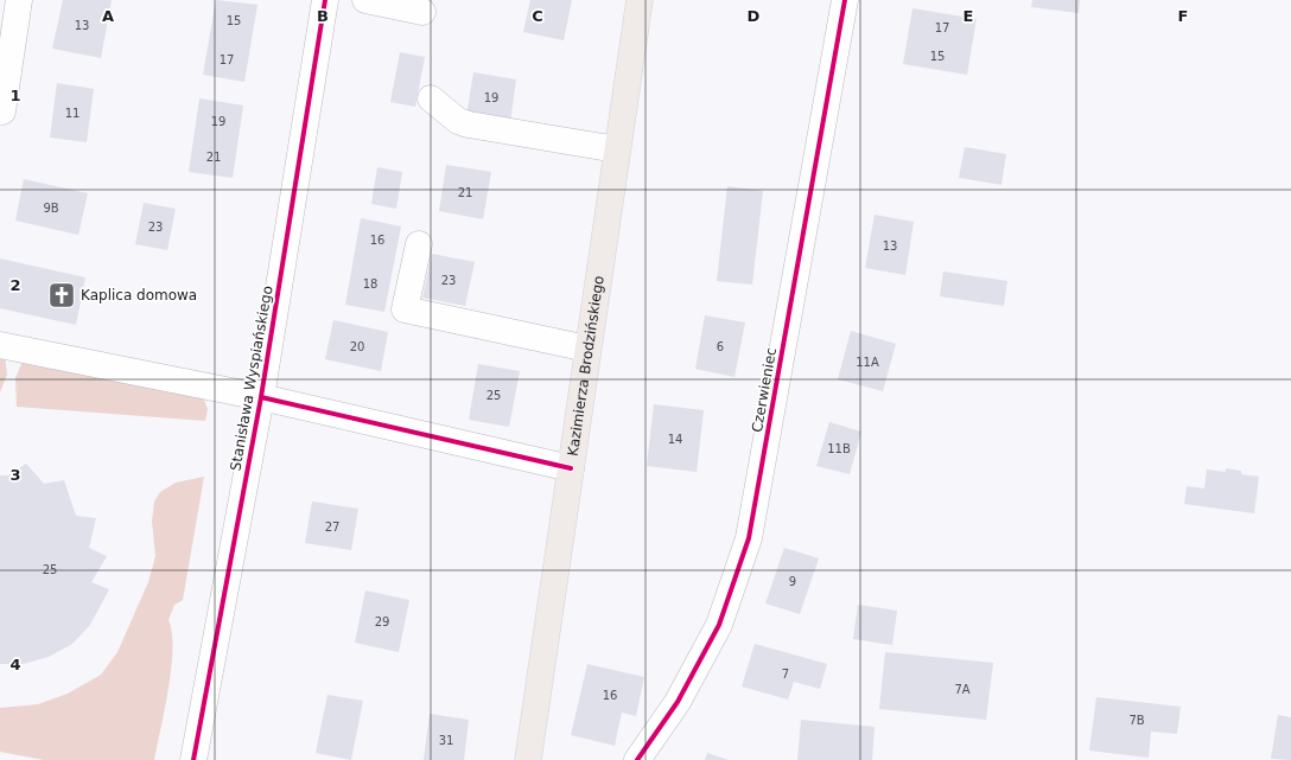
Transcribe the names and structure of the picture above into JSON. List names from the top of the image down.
{
  "streets": {
    "main road": ["Kazimierza Brodzińskiego"],
    "street": ["Stanisława Wyspiańskiego", "Czerwieniec"]
  },
  "places": {
    "church": ["Kaplica domowa"]
  },
  "house_numbers": [
    "15",
    "13",
    "17",
    "15",
    "17",
    "19",
    "11",
    "19",
    "21",
    "21",
    "9B",
    "23",
    "16",
    "13",
    "23",
    "18",
    "20",
    "6",
    "11A",
    "25",
    "14",
    "11B",
    "27",
    "25",
    "9",
    "29",
    "7",
    "7A",
    "16",
    "7B",
    "31"
  ],
  "grid": {
    "columns": [
      "A",
      "B",
      "C",
      "D",
      "E",
      "F"
    ],
    "rows": [
      "1",
      "2",
      "3",
      "4"
    ]
  }
}
